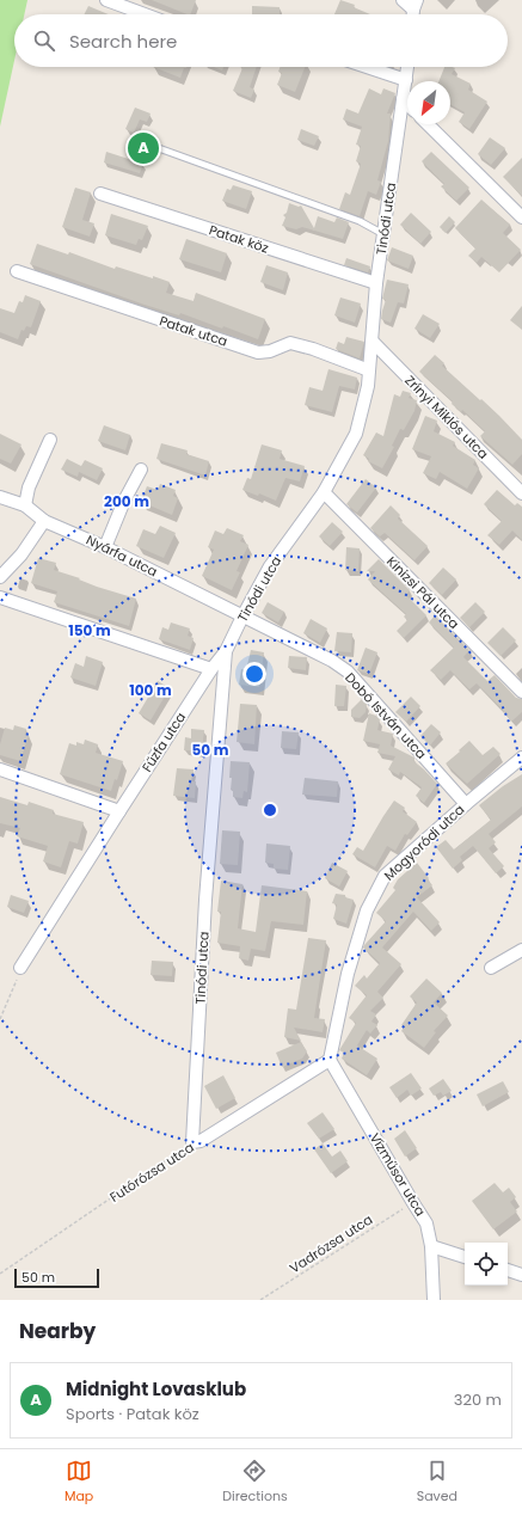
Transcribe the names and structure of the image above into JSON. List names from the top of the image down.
{
  "streets": {
    "street": [
      "Tinódi utca",
      "Patak köz",
      "Patak utca",
      "Zrínyi Miklós utca",
      "Nyárfa utca",
      "Kinizsi Pál utca",
      "Dobó István utca",
      "Fűzfa utca",
      "Mogyoródi utca",
      "Futórózsa utca",
      "Vízműsor utca"
    ],
    "path": ["Vadrózsa utca"]
  },
  "crossings": [
    ["Tinódi utca", "Patak köz"],
    ["Tinódi utca", "Patak utca"],
    ["Tinódi utca", "Zrínyi Miklós utca"],
    ["Tinódi utca", "Nyárfa utca"],
    ["Tinódi utca", "Kinizsi Pál utca"],
    ["Tinódi utca", "Dobó István utca"],
    ["Tinódi utca", "Fűzfa utca"],
    ["Tinódi utca", "Futórózsa utca"],
    ["Nyárfa utca", "Dobó István utca"],
    ["Dobó István utca", "Mogyoródi utca"],
    ["Mogyoródi utca", "Futórózsa utca"],
    ["Mogyoródi utca", "Vízműsor utca"],
    ["Futórózsa utca", "Vízműsor utca"],
    ["Vízműsor utca", "Vadrózsa utca"]
  ],
  "scale_bar": "50 m",
  "north": "bottom left",
  "page": {
    "search": "Search here",
    "pins": "A",
    "scale": "50 m",
    "heading": "Nearby",
    "list": [
      {
        "mark": "A",
        "name": "Midnight Lovasklub",
        "note": "Sports · Patak köz",
        "value": "320 m"
      }
    ],
    "nav": ["Map", "Directions", "Saved"]
  },
  "rings": [
    "200 m",
    "150 m",
    "100 m",
    "50 m"
  ]
}
